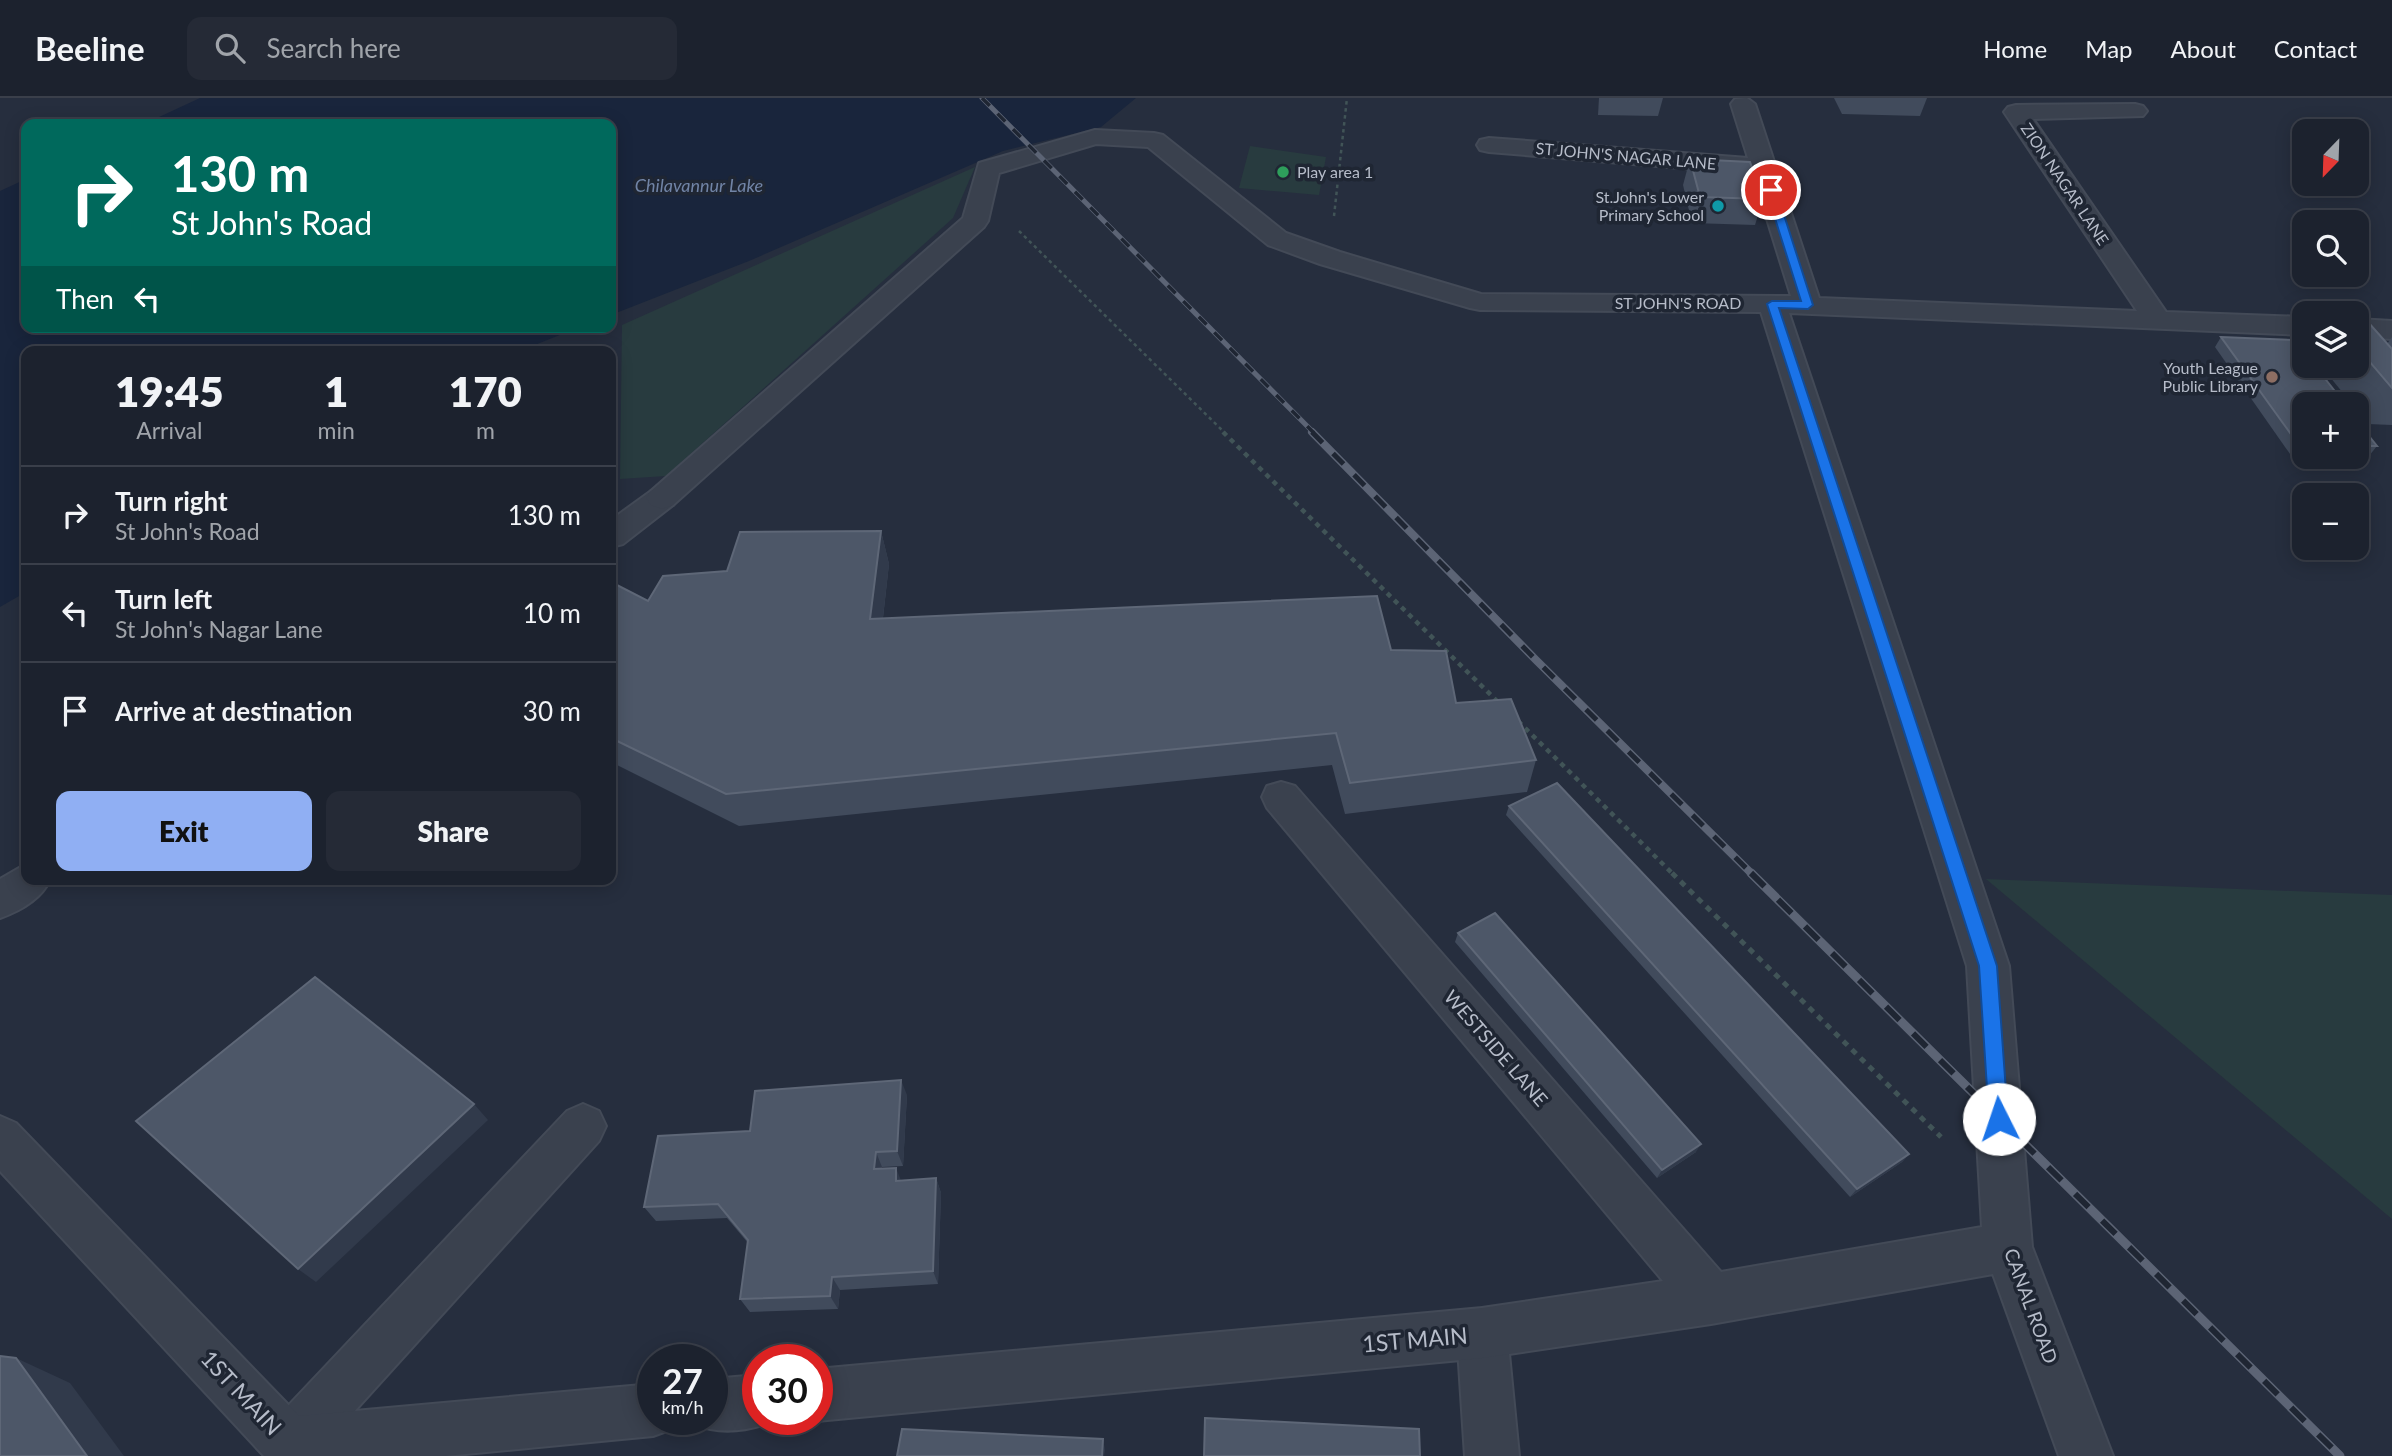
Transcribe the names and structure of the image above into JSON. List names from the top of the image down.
{
  "streets": {
    "street": [
      "ST JOHN'S NAGAR LANE",
      "ZION NAGAR LANE",
      "ST JOHN'S ROAD",
      "WESTSIDE LANE",
      "CANAL ROAD",
      "1ST MAIN"
    ]
  },
  "crossings": [
    ["ZION NAGAR LANE", "ST JOHN'S ROAD"],
    ["ST JOHN'S ROAD", "CANAL ROAD"],
    ["WESTSIDE LANE", "1ST MAIN"],
    ["CANAL ROAD", "1ST MAIN"]
  ],
  "water": ["Chilavannur Lake"],
  "places": ["Play area 1", "St.John's Lower Primary School", "Youth League Public Library"],
  "north": "bottom left",
  "page": {
    "header": "Beeline",
    "search": "Search here",
    "nav": [
      "Home",
      "Map",
      "About",
      "Contact"
    ],
    "map_buttons": ["+", "−"],
    "turn": ["130 m", "St John's Road"],
    "then": "Then",
    "eta": [
      "19:45",
      "Arrival",
      "1",
      "min",
      "170",
      "m"
    ],
    "list": [
      {
        "name": "Turn right",
        "note": "St John's Road",
        "value": "130 m"
      },
      {
        "name": "Turn left",
        "note": "St John's Nagar Lane",
        "value": "10 m"
      },
      {
        "name": "Arrive at destination",
        "value": "30 m"
      }
    ],
    "buttons": ["Exit", "Share"],
    "speed": "27 km/h",
    "limit": "30"
  }
}
